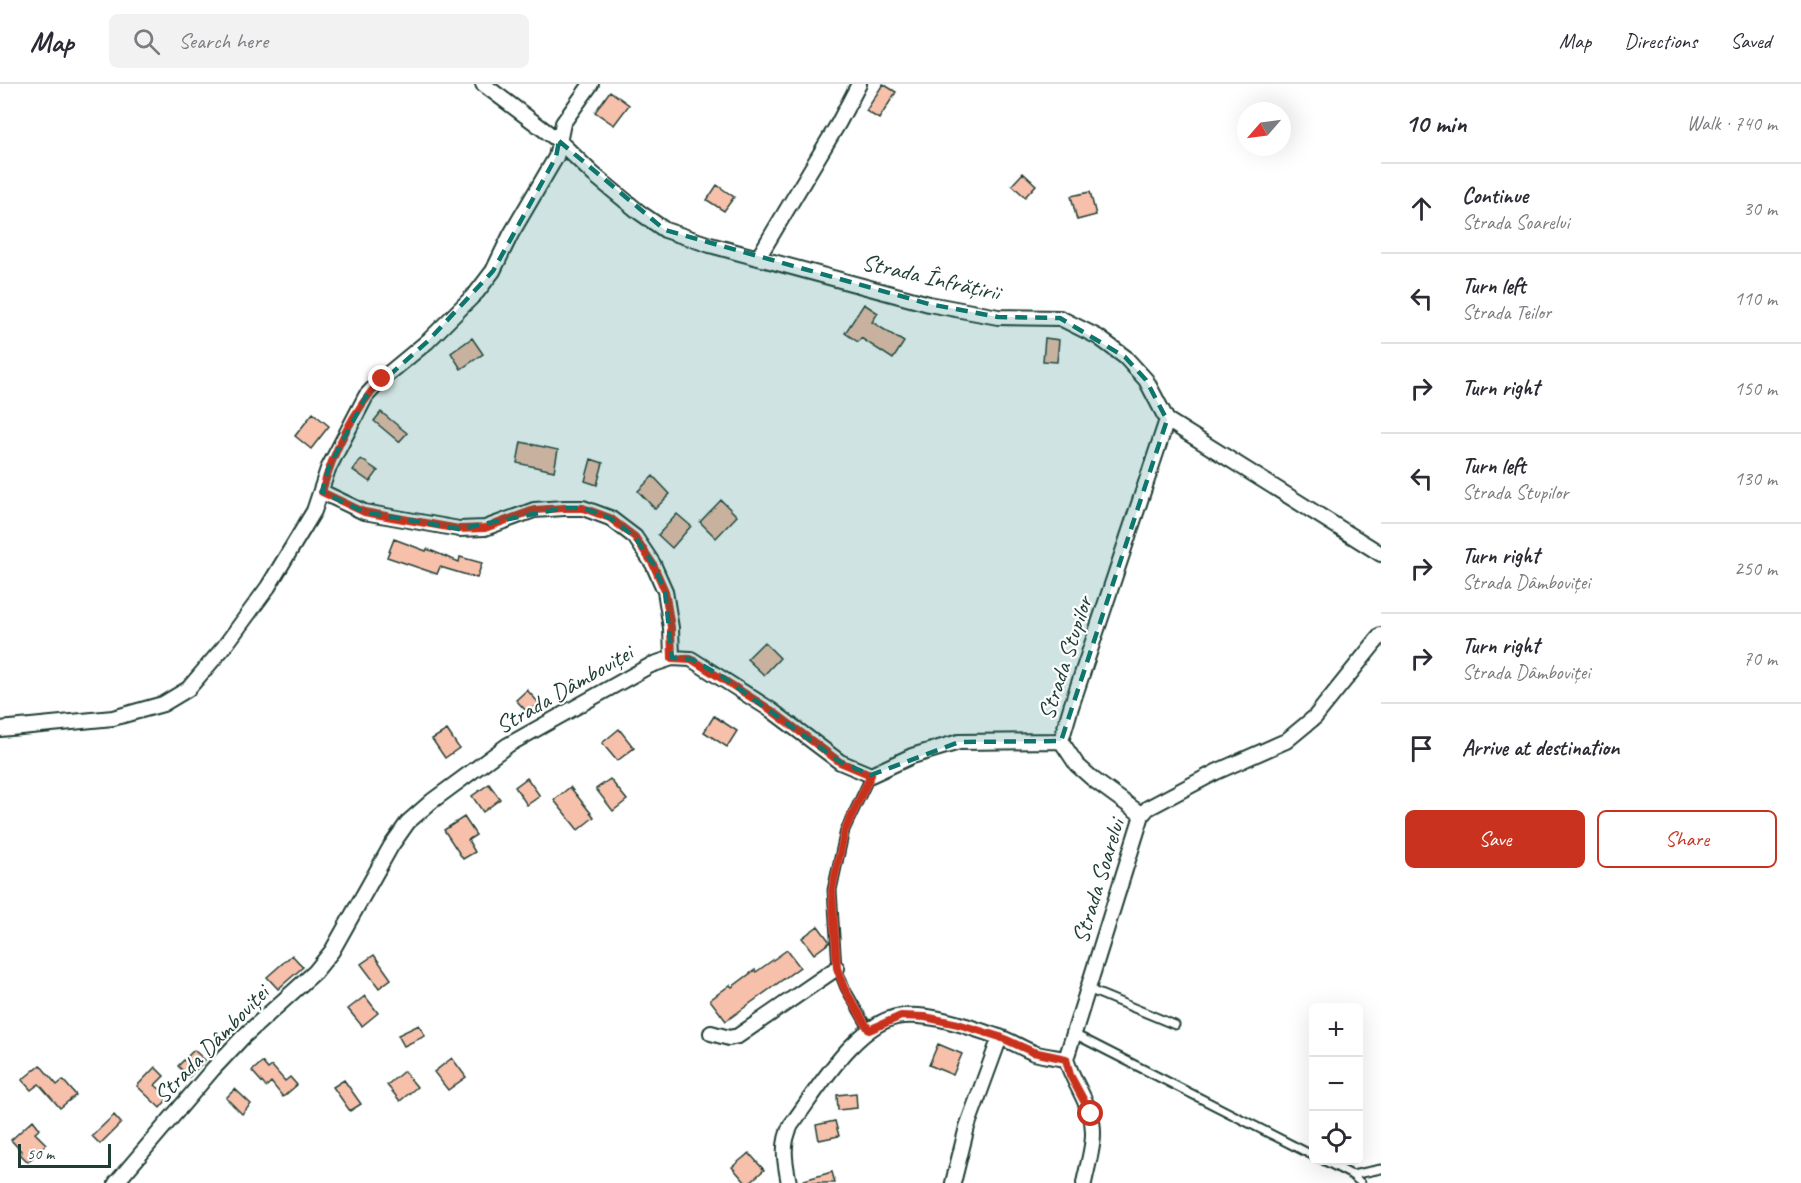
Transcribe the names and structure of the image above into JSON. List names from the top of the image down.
{
  "streets": {
    "street": [
      "Strada Înfrățirii",
      "Strada Stupilor",
      "Strada Dâmboviței",
      "Strada Soarelui"
    ]
  },
  "crossings": [
    ["Strada Înfrățirii", "Strada Stupilor"]
  ],
  "scale_bar": "50 m",
  "north": "bottom left",
  "page": {
    "header": "Map",
    "search": "Search here",
    "nav": ["Map", "Directions", "Saved"],
    "heading": ["10 min", "Walk · 740 m"],
    "list": [
      ["Continue", "Strada Soarelui", "30 m"],
      ["Turn left", "Strada Teilor", "110 m"],
      ["Turn right", "150 m"],
      ["Turn left", "Strada Stupilor", "130 m"],
      ["Turn right", "Strada Dâmboviței", "250 m"],
      ["Turn right", "Strada Dâmboviței", "70 m"],
      "Arrive at destination"
    ],
    "buttons": ["Save", "Share"],
    "map_buttons": ["+", "−"],
    "scale": "50 m"
  }
}
